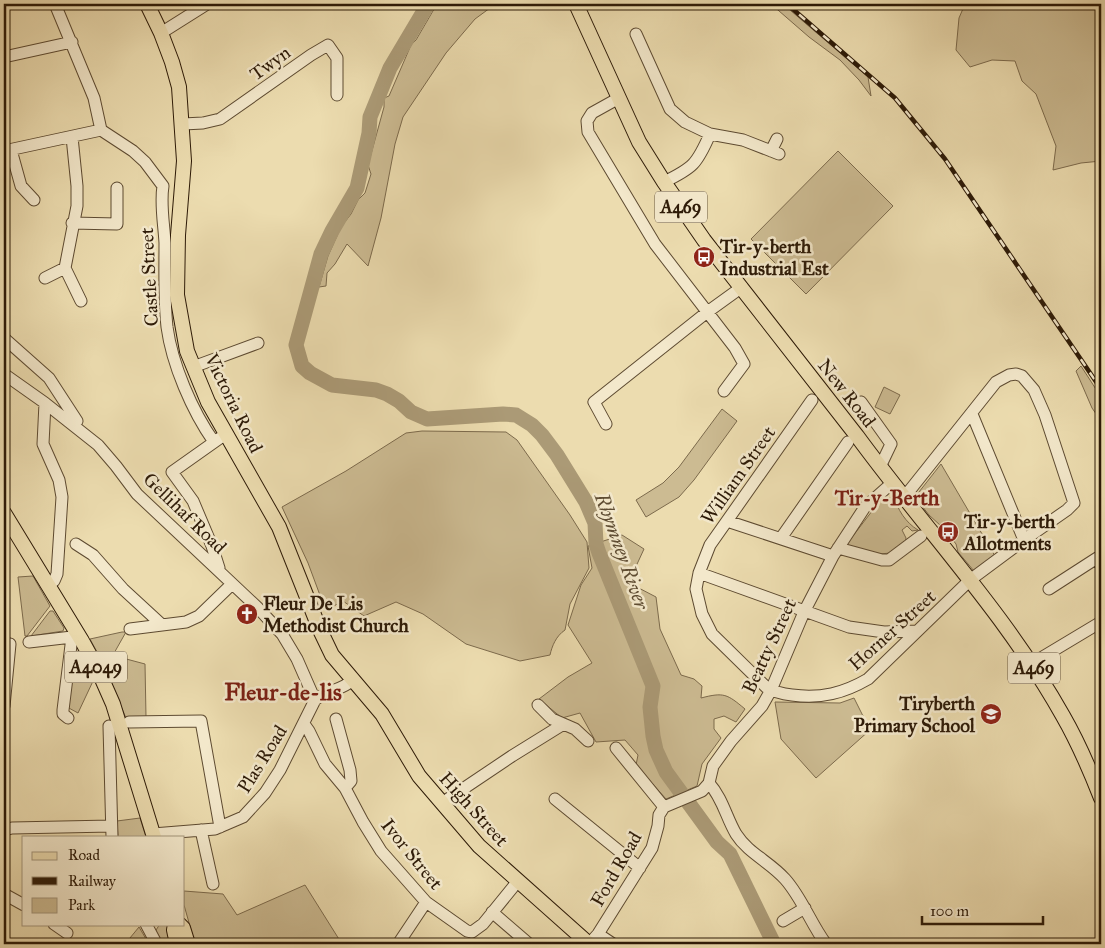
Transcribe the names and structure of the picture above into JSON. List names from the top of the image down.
{
  "streets": {
    "main road": [
      "A469",
      "New Road",
      "Victoria Road",
      "A4049",
      "High Street"
    ],
    "street": [
      "Twyn",
      "Castle Street",
      "William Street",
      "Gellihaf Road",
      "Horner Street",
      "Beatty Street",
      "Plas Road",
      "Ivor Street",
      "Ford Road"
    ]
  },
  "crossings": [
    ["Twyn", "Victoria Road"],
    ["Castle Street", "Victoria Road"],
    ["New Road", "Horner Street"],
    ["New Road", "Beatty Street"],
    ["Victoria Road", "High Street"],
    ["William Street", "Horner Street"],
    ["William Street", "Beatty Street"],
    ["Gellihaf Road", "Plas Road"],
    ["Horner Street", "Beatty Street"],
    ["A4049", "Plas Road"],
    ["Plas Road", "Ivor Street"],
    ["High Street", "Ivor Street"],
    ["High Street", "Ford Road"]
  ],
  "districts": ["Tir-y-Berth", "Fleur-de-lis"],
  "water": ["Rhymney River"],
  "places": {
    "bus stop": ["Tir-y-berth Industrial Est", "Tir-y-berth Allotments"],
    "church": ["Fleur De Lis Methodist Church"],
    "school or university": ["Tiryberth Primary School"]
  },
  "legend": ["Road", "Railway", "Park"],
  "scale_bar": "100 m"
}
